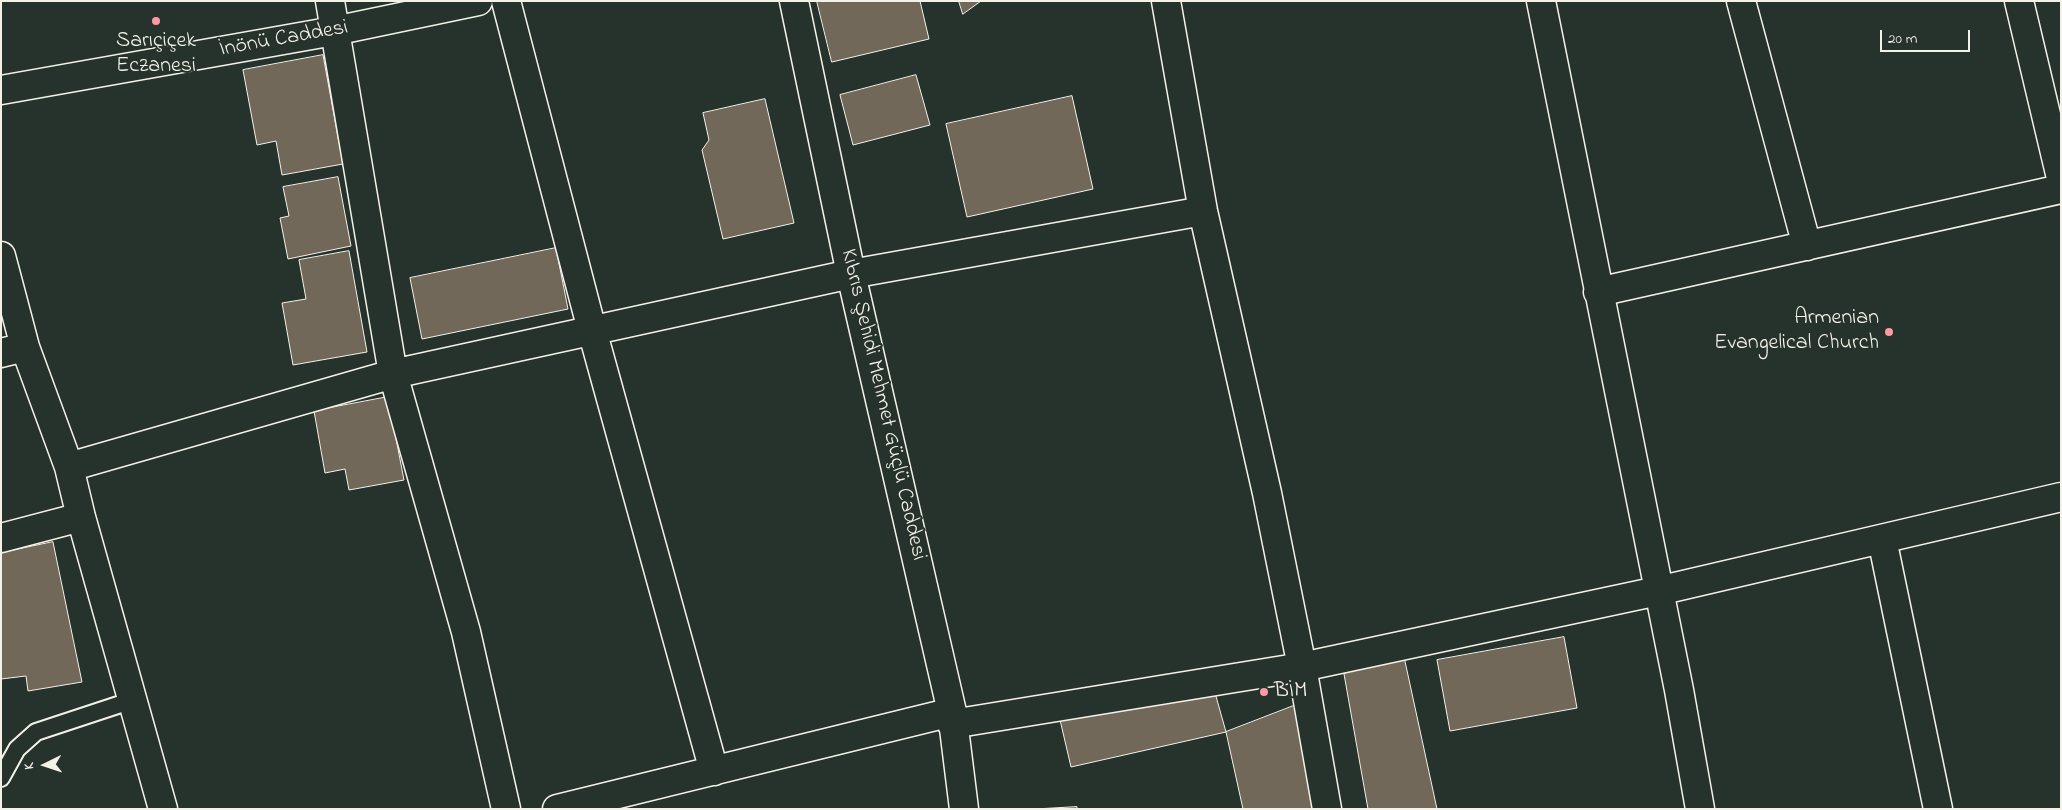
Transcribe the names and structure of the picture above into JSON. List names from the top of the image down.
{
  "streets": {
    "street": ["İnönü Caddesi", "Kıbrıs Şehidi Mehmet Güçlü Caddesi"]
  },
  "places": ["Sarıçiçek Eczanesi", "Armenian Evangelical Church", "BİM"],
  "scale_bar": "20 m",
  "north": "left"
}
